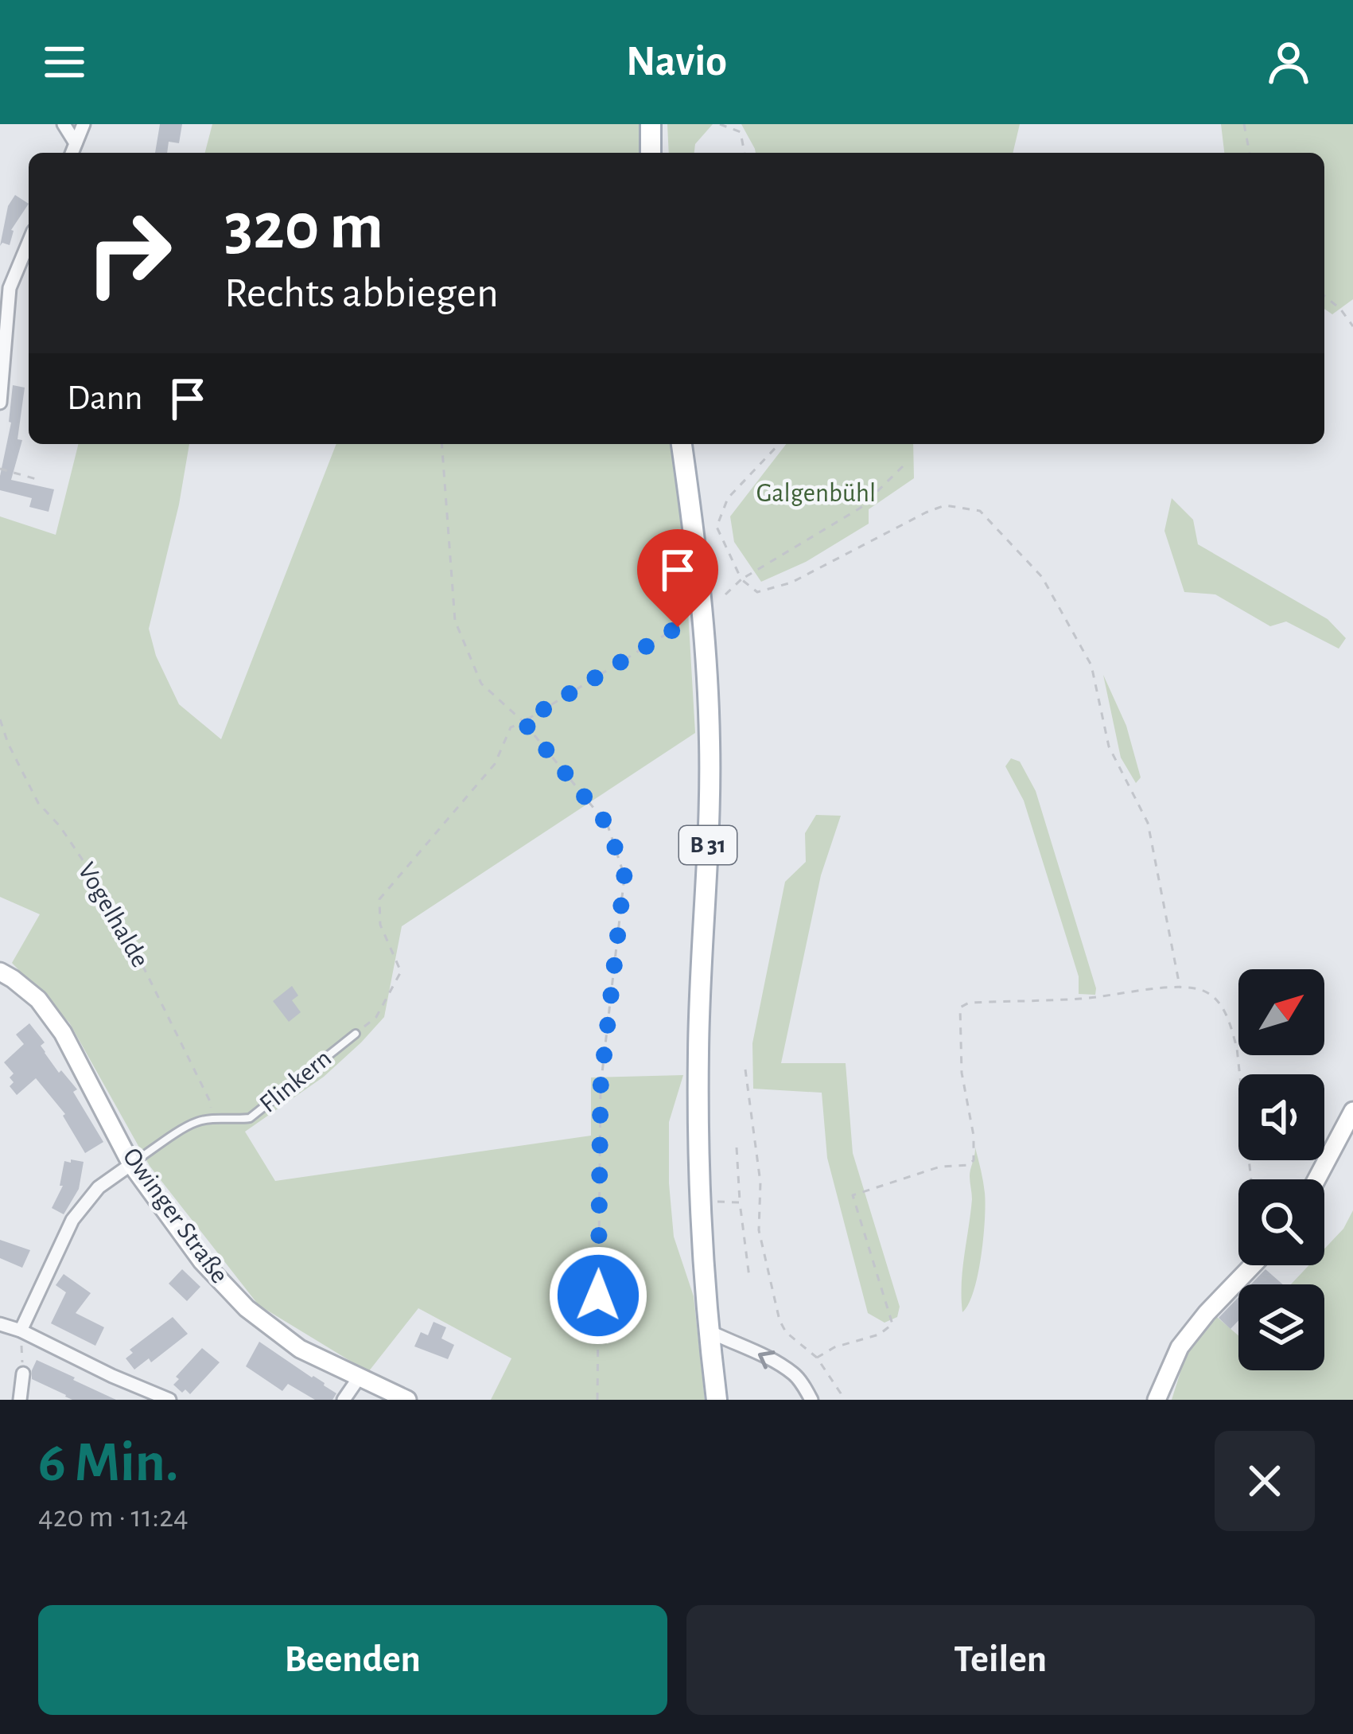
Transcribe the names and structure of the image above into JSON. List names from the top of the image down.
{
  "streets": {
    "main road": ["B 31"],
    "street": ["Owinger Straße"],
    "lane": ["Flinkern"],
    "path": ["Vogelhalde"]
  },
  "crossings": [
    ["Vogelhalde", "Flinkern"],
    ["Flinkern", "Owinger Straße"]
  ],
  "parks": ["Galgenbühl"],
  "north": "top right",
  "page": {
    "header": "Navio",
    "turn": ["320 m", "Rechts abbiegen"],
    "then": "Dann",
    "heading": ["6 Min.", "420 m · 11:24"],
    "buttons": ["Beenden", "Teilen"]
  }
}
